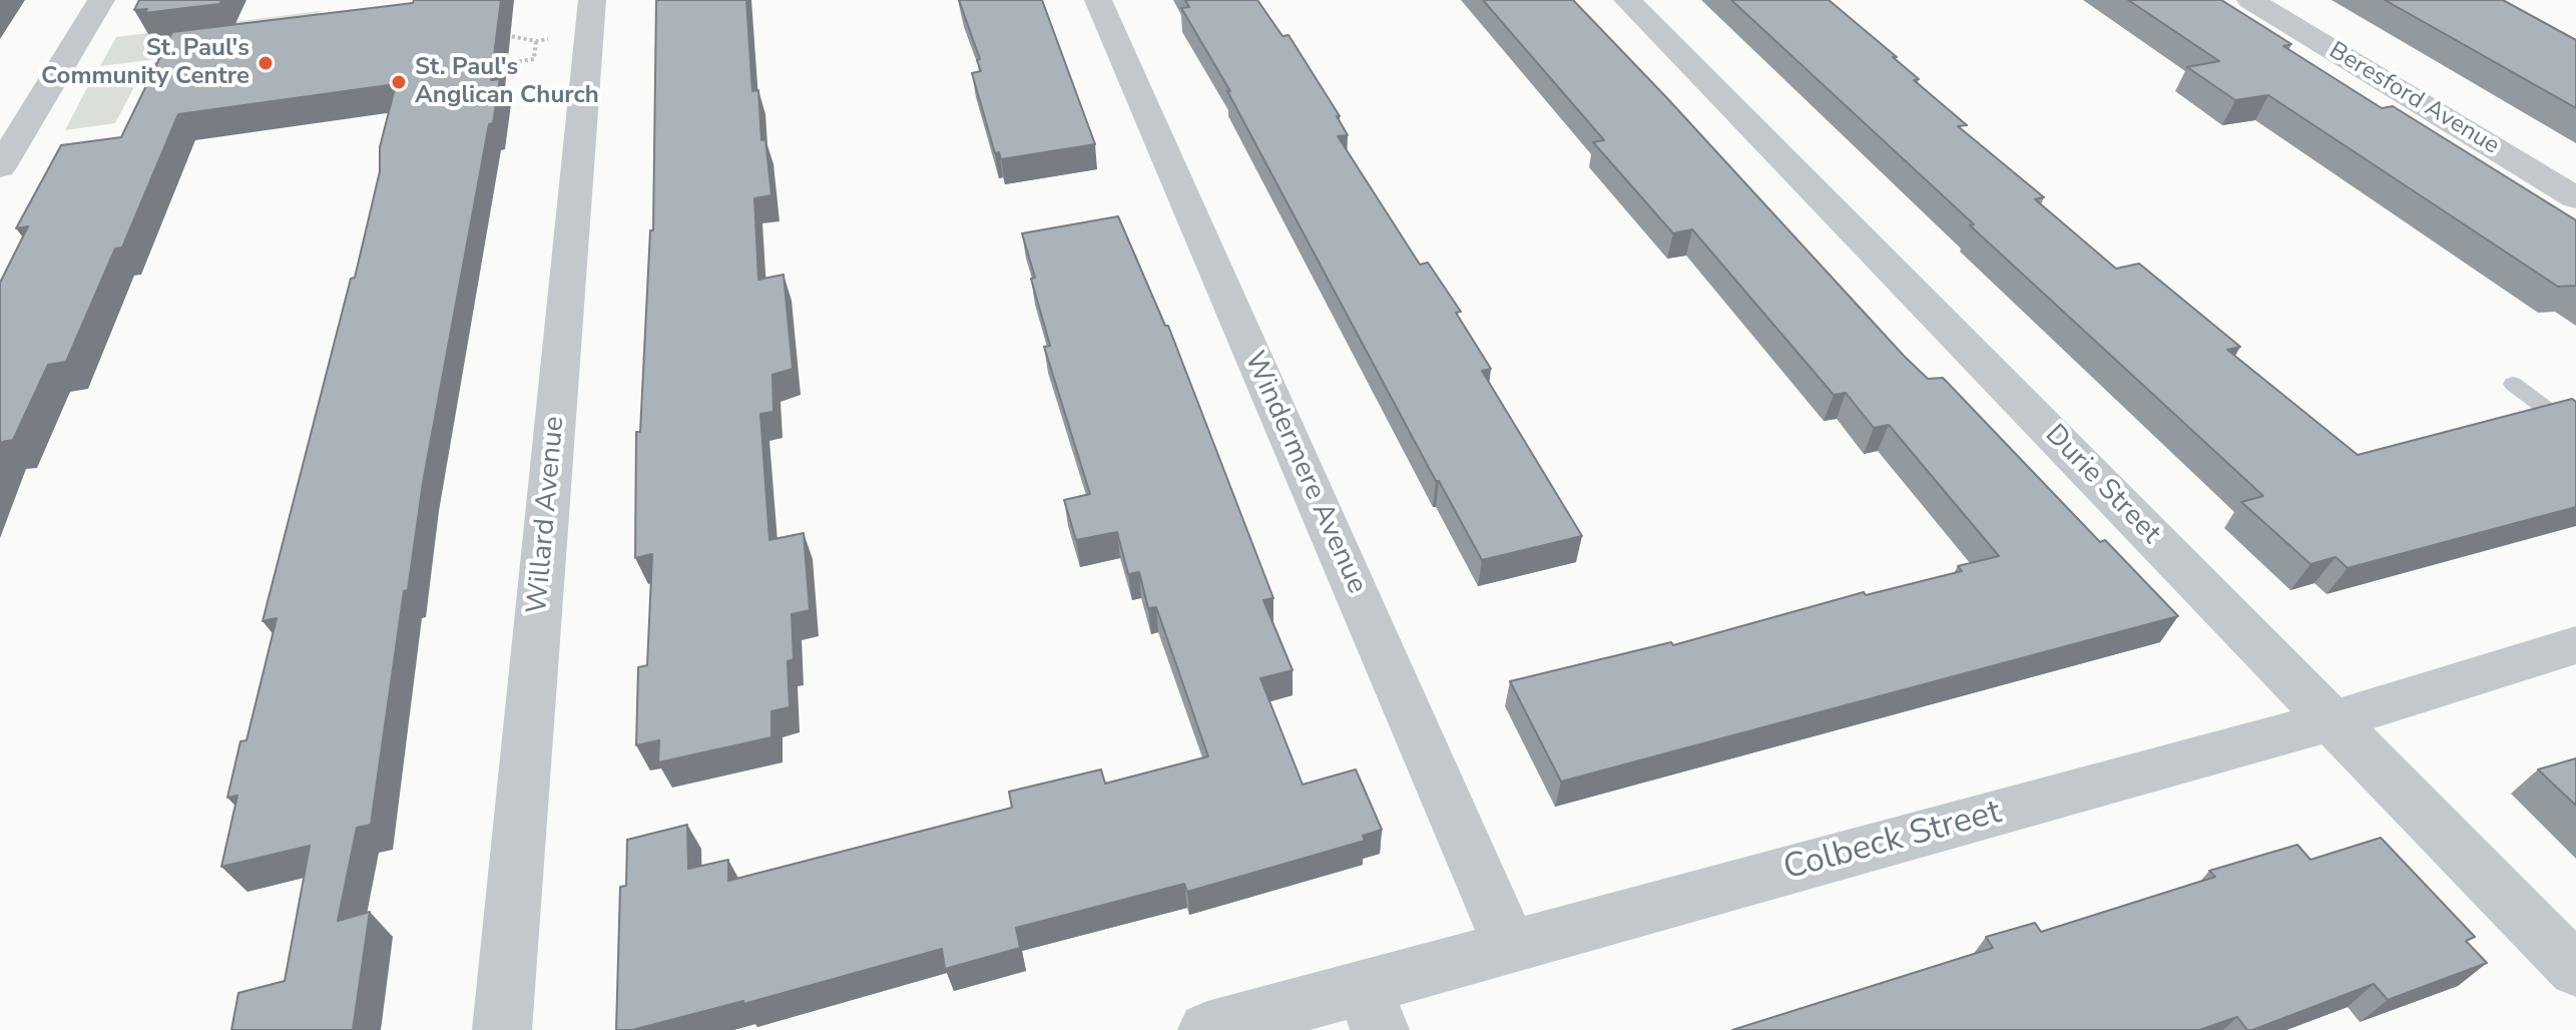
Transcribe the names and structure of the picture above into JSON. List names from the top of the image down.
{
  "streets": {
    "street": [
      "Beresford Avenue",
      "Windermere Avenue",
      "Durie Street",
      "Willard Avenue",
      "Colbeck Street"
    ]
  },
  "crossings": [
    ["Windermere Avenue", "Colbeck Street"],
    ["Durie Street", "Colbeck Street"]
  ],
  "places": ["St. Paul's Community Centre", "St. Paul's Anglican Church"]
}
